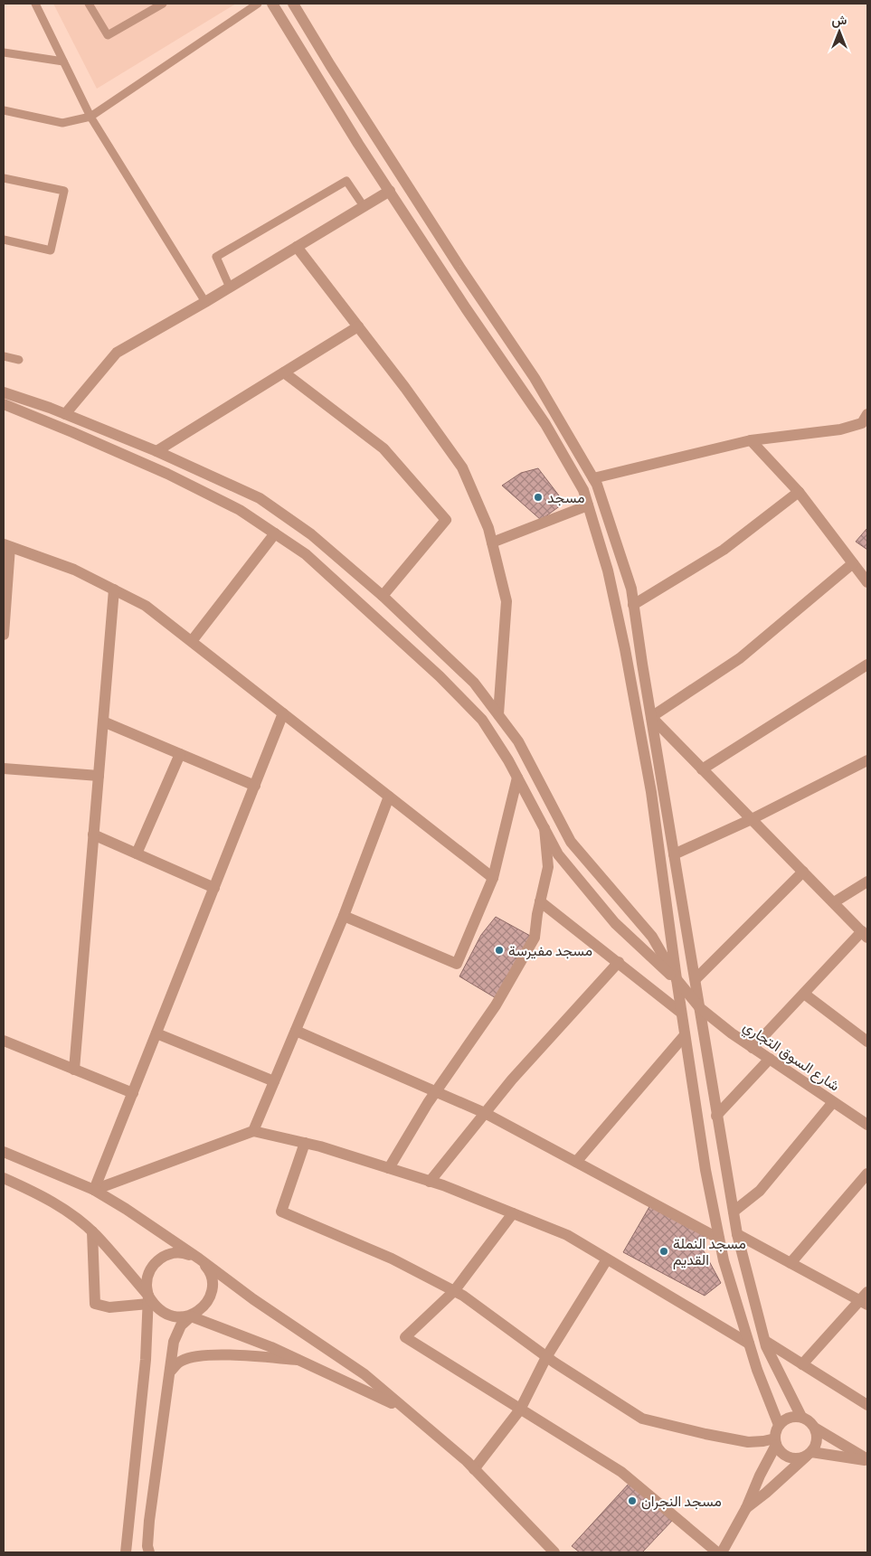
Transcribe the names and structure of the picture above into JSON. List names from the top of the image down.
{
  "streets": {
    "street": ["شارع السوق التجاري"]
  },
  "places": [
    "مسجد",
    "مسجد مفيرسة",
    "مسجد النملة القديم",
    "مسجد النجران"
  ],
  "north": "top"
}
